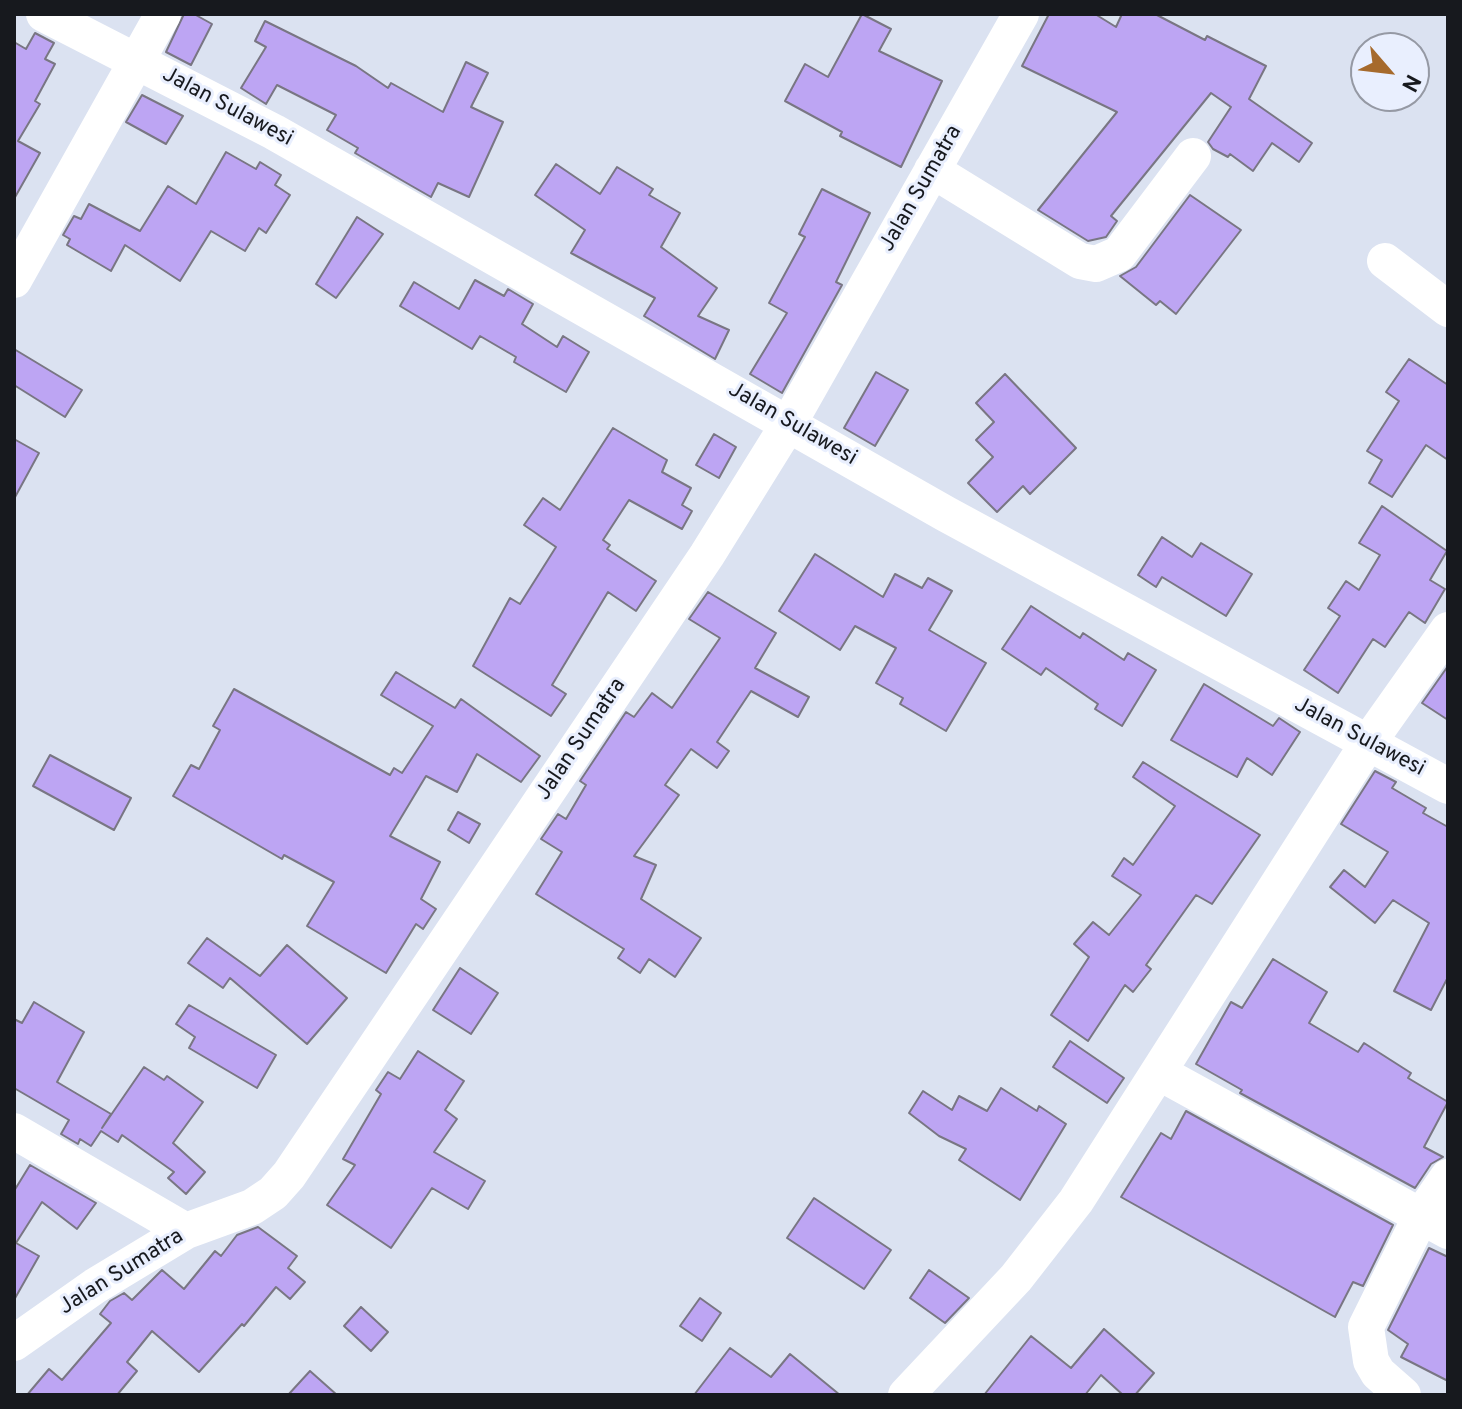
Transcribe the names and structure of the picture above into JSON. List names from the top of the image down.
{
  "streets": {
    "street": ["Jalan Sulawesi", "Jalan Sumatra"]
  },
  "crossings": [
    ["Jalan Sulawesi", "Jalan Sumatra"]
  ],
  "north": "bottom right"
}
